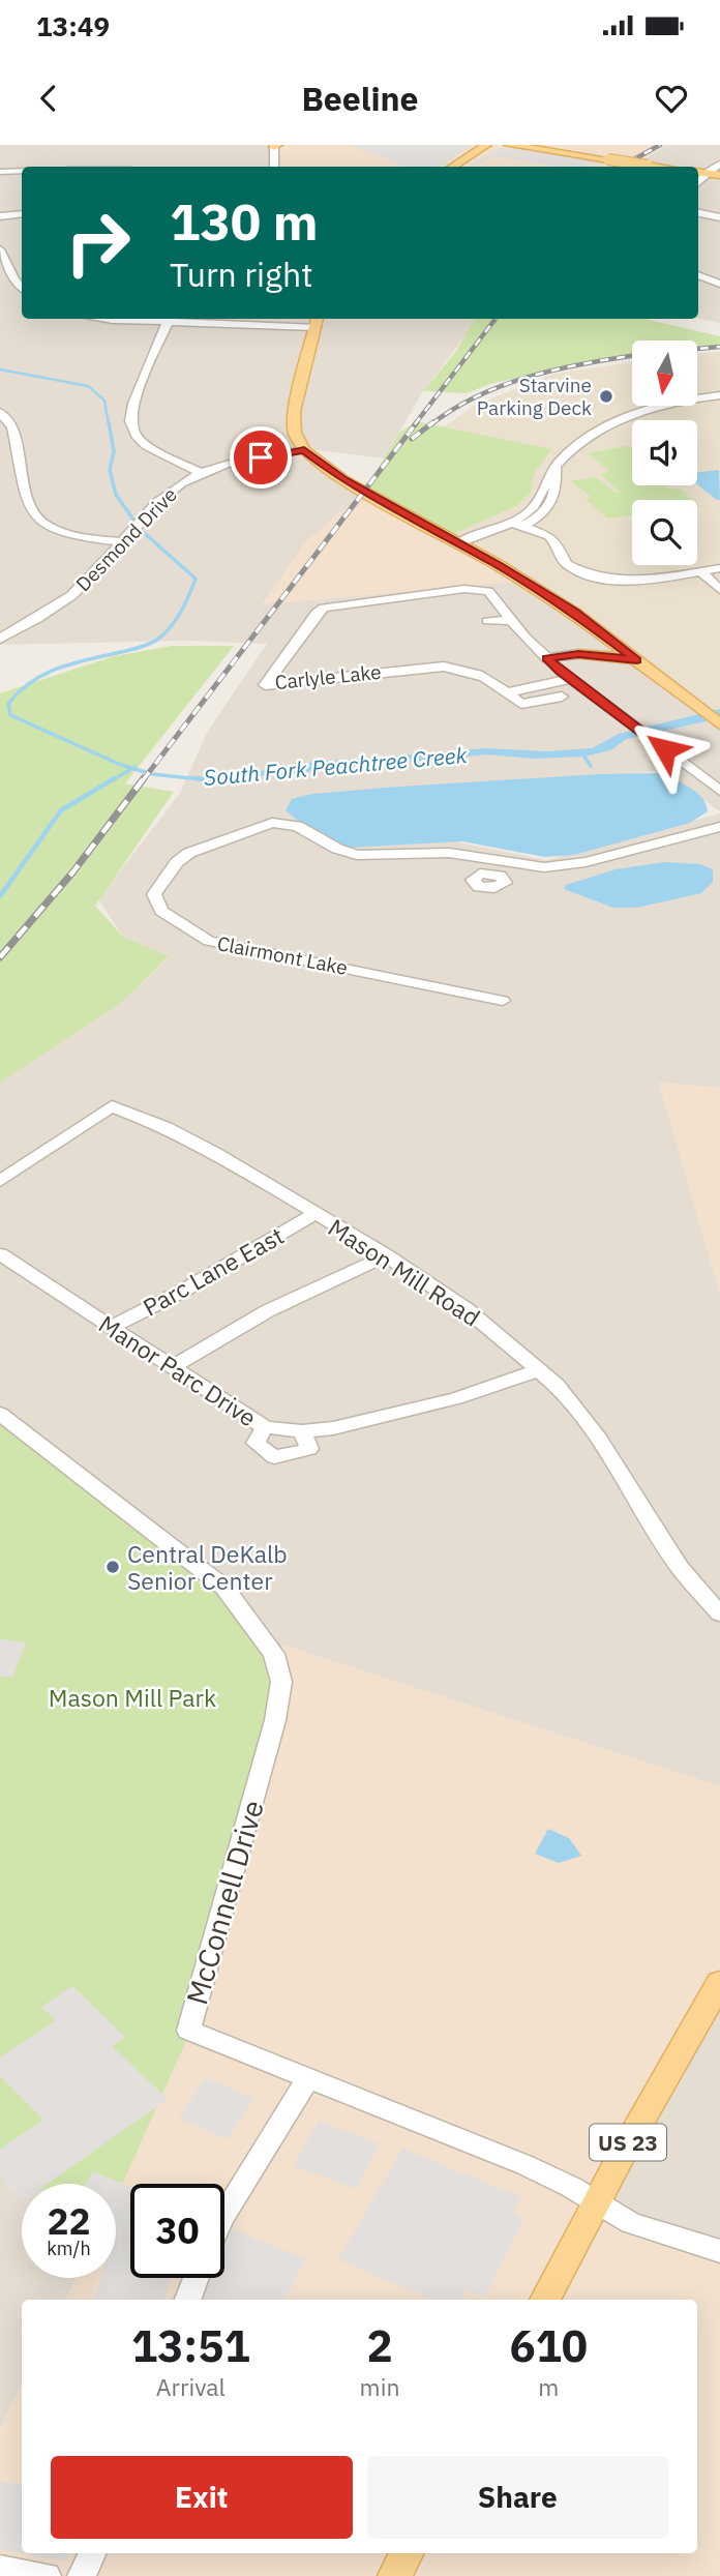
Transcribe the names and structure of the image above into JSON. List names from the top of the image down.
{
  "streets": {
    "main road": ["US 23"],
    "street": [
      "Desmond Drive",
      "Carlyle Lake",
      "Clairmont Lake",
      "Parc Lane East",
      "Mason Mill Road",
      "Manor Parc Drive",
      "McConnell Drive"
    ]
  },
  "crossings": [
    ["Parc Lane East", "Mason Mill Road"],
    ["Parc Lane East", "Manor Parc Drive"],
    ["Mason Mill Road", "Manor Parc Drive"],
    ["McConnell Drive", "US 23"]
  ],
  "water": ["South Fork Peachtree Creek"],
  "parks": ["Mason Mill Park"],
  "places": ["Starvine Parking Deck", "Central DeKalb Senior Center"],
  "north": "bottom",
  "page": {
    "status": "13:49",
    "header": "Beeline",
    "turn": ["130 m", "Turn right"],
    "speed": "22 km/h",
    "limit": "30",
    "eta": [
      "13:51",
      "Arrival",
      "2",
      "min",
      "610",
      "m"
    ],
    "buttons": ["Exit", "Share"]
  }
}
